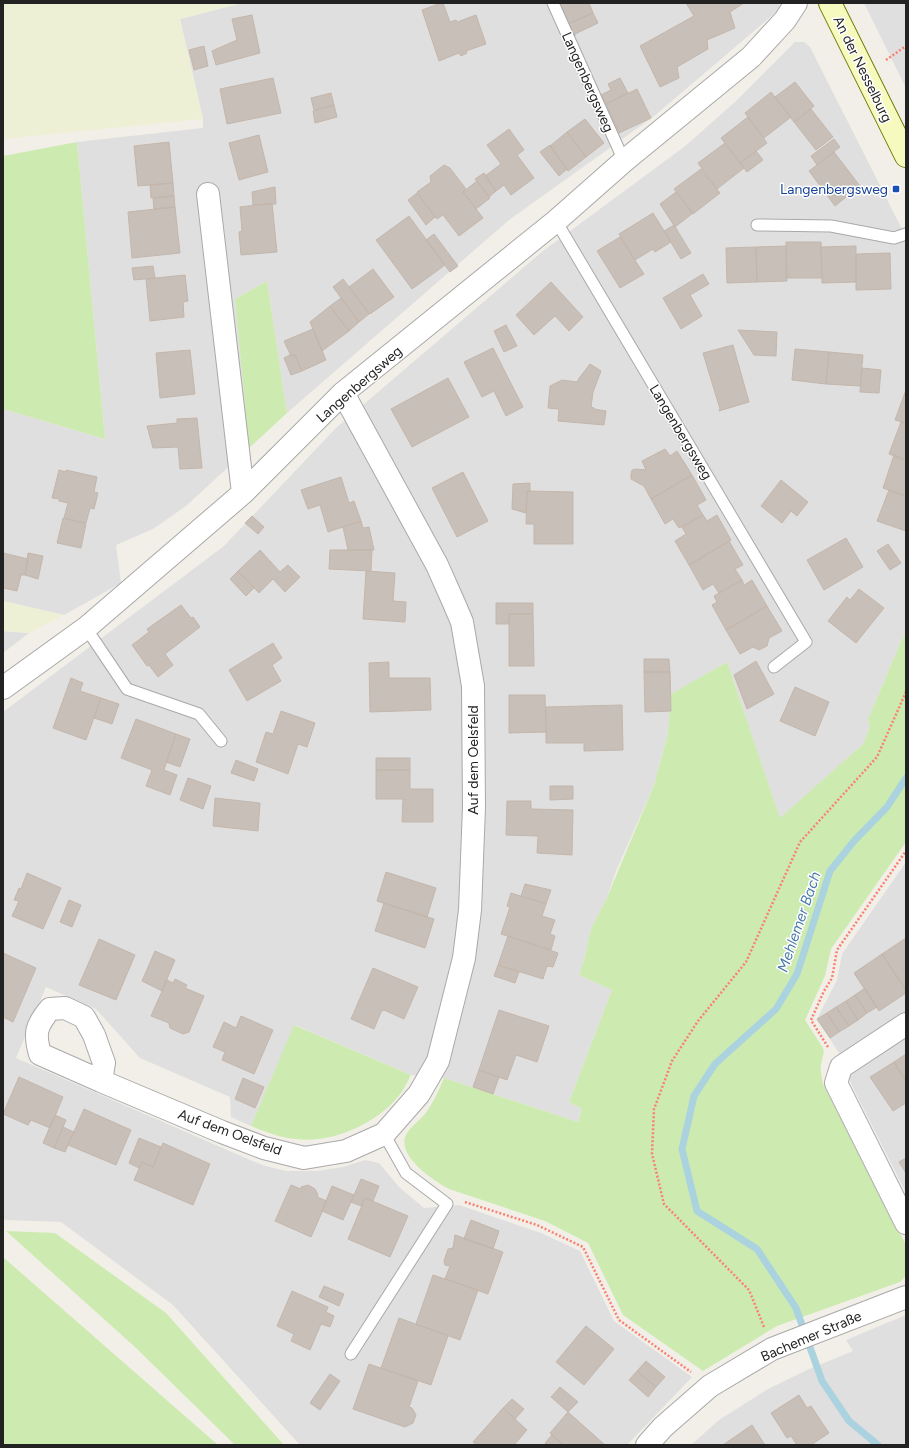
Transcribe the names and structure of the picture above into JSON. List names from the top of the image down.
{
  "streets": {
    "street": [
      "An der Nesselburg",
      "Langenbergsweg",
      "Auf dem Oelsfeld",
      "Bachemer Straße"
    ]
  },
  "crossings": [
    ["Langenbergsweg", "Auf dem Oelsfeld"]
  ],
  "water": ["Mehlemer Bach"],
  "places": {
    "transit": ["Langenbergsweg"]
  }
}
